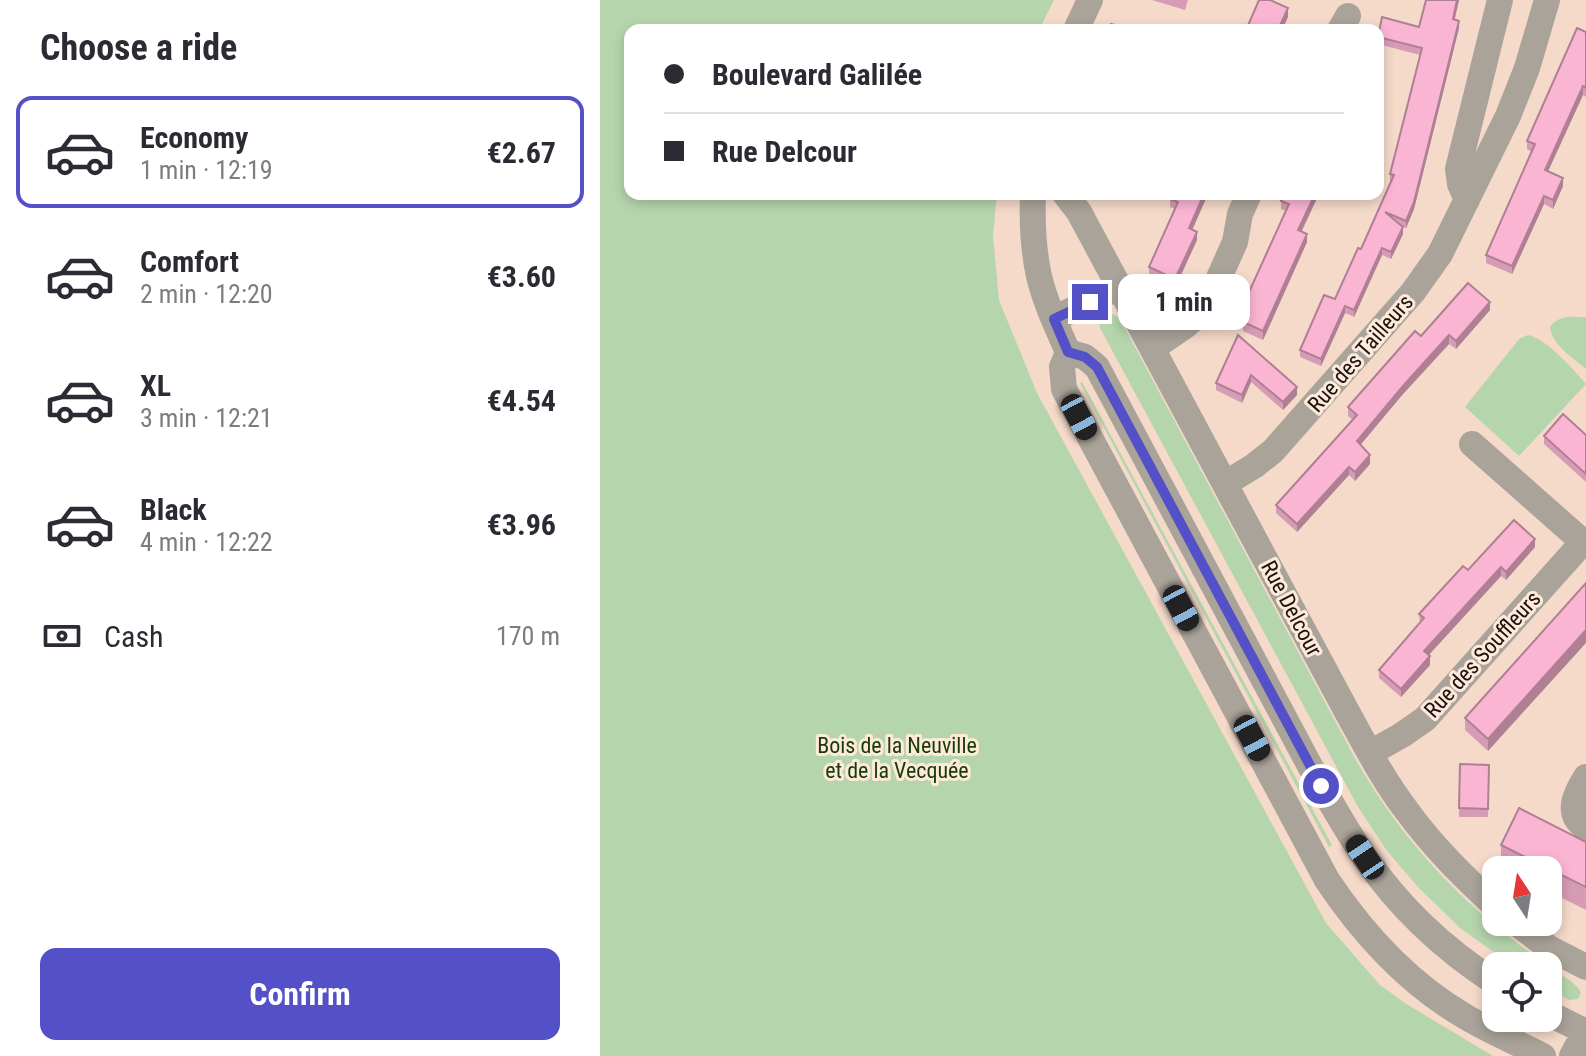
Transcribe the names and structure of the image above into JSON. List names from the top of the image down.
{
  "streets": {
    "street": ["Rue des Tailleurs", "Rue Delcour", "Rue des Souffleurs"]
  },
  "crossings": [
    ["Rue des Tailleurs", "Rue Delcour"],
    ["Rue Delcour", "Rue des Souffleurs"]
  ],
  "parks": ["Bois de la Neuville et de la Vecquée"],
  "north": "top",
  "page": {
    "heading": "Choose a ride",
    "banner": ["Boulevard Galilée", "Rue Delcour"],
    "list": [
      {
        "name": "Economy",
        "note": "1 min · 12:19",
        "value": "€2.67"
      },
      {
        "name": "Comfort",
        "note": "2 min · 12:20",
        "value": "€3.60"
      },
      {
        "name": "XL",
        "note": "3 min · 12:21",
        "value": "€4.54"
      },
      {
        "name": "Black",
        "note": "4 min · 12:22",
        "value": "€3.96"
      }
    ],
    "bubble": "1 min",
    "pay": ["Cash", "170 m"],
    "buttons": "Confirm"
  }
}
